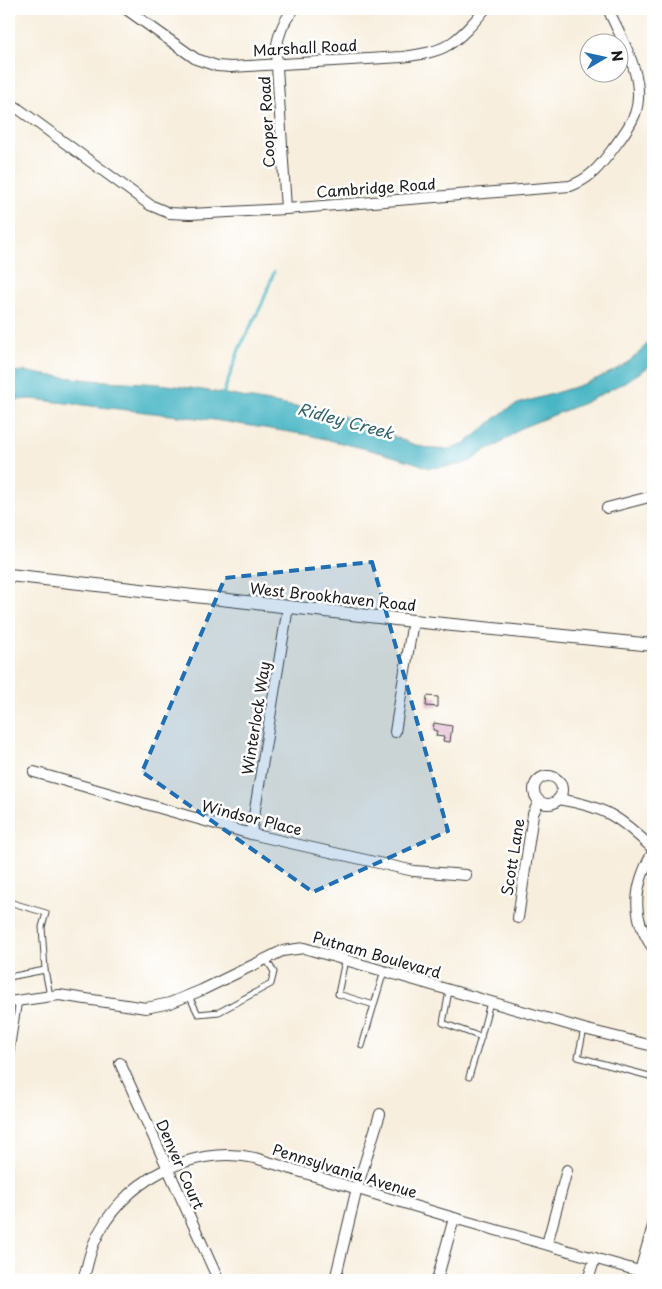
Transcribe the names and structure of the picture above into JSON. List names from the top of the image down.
{
  "streets": {
    "street": [
      "Marshall Road",
      "Cooper Road",
      "Cambridge Road",
      "West Brookhaven Road",
      "Winterlock Way",
      "Windsor Place",
      "Scott Lane",
      "Putnam Boulevard",
      "Denver Court",
      "Pennsylvania Avenue"
    ]
  },
  "crossings": [
    ["Marshall Road", "Cooper Road"],
    ["Cooper Road", "Cambridge Road"],
    ["West Brookhaven Road", "Winterlock Way"],
    ["Winterlock Way", "Windsor Place"],
    ["Denver Court", "Pennsylvania Avenue"]
  ],
  "water": ["Ridley Creek"],
  "north": "right"
}
